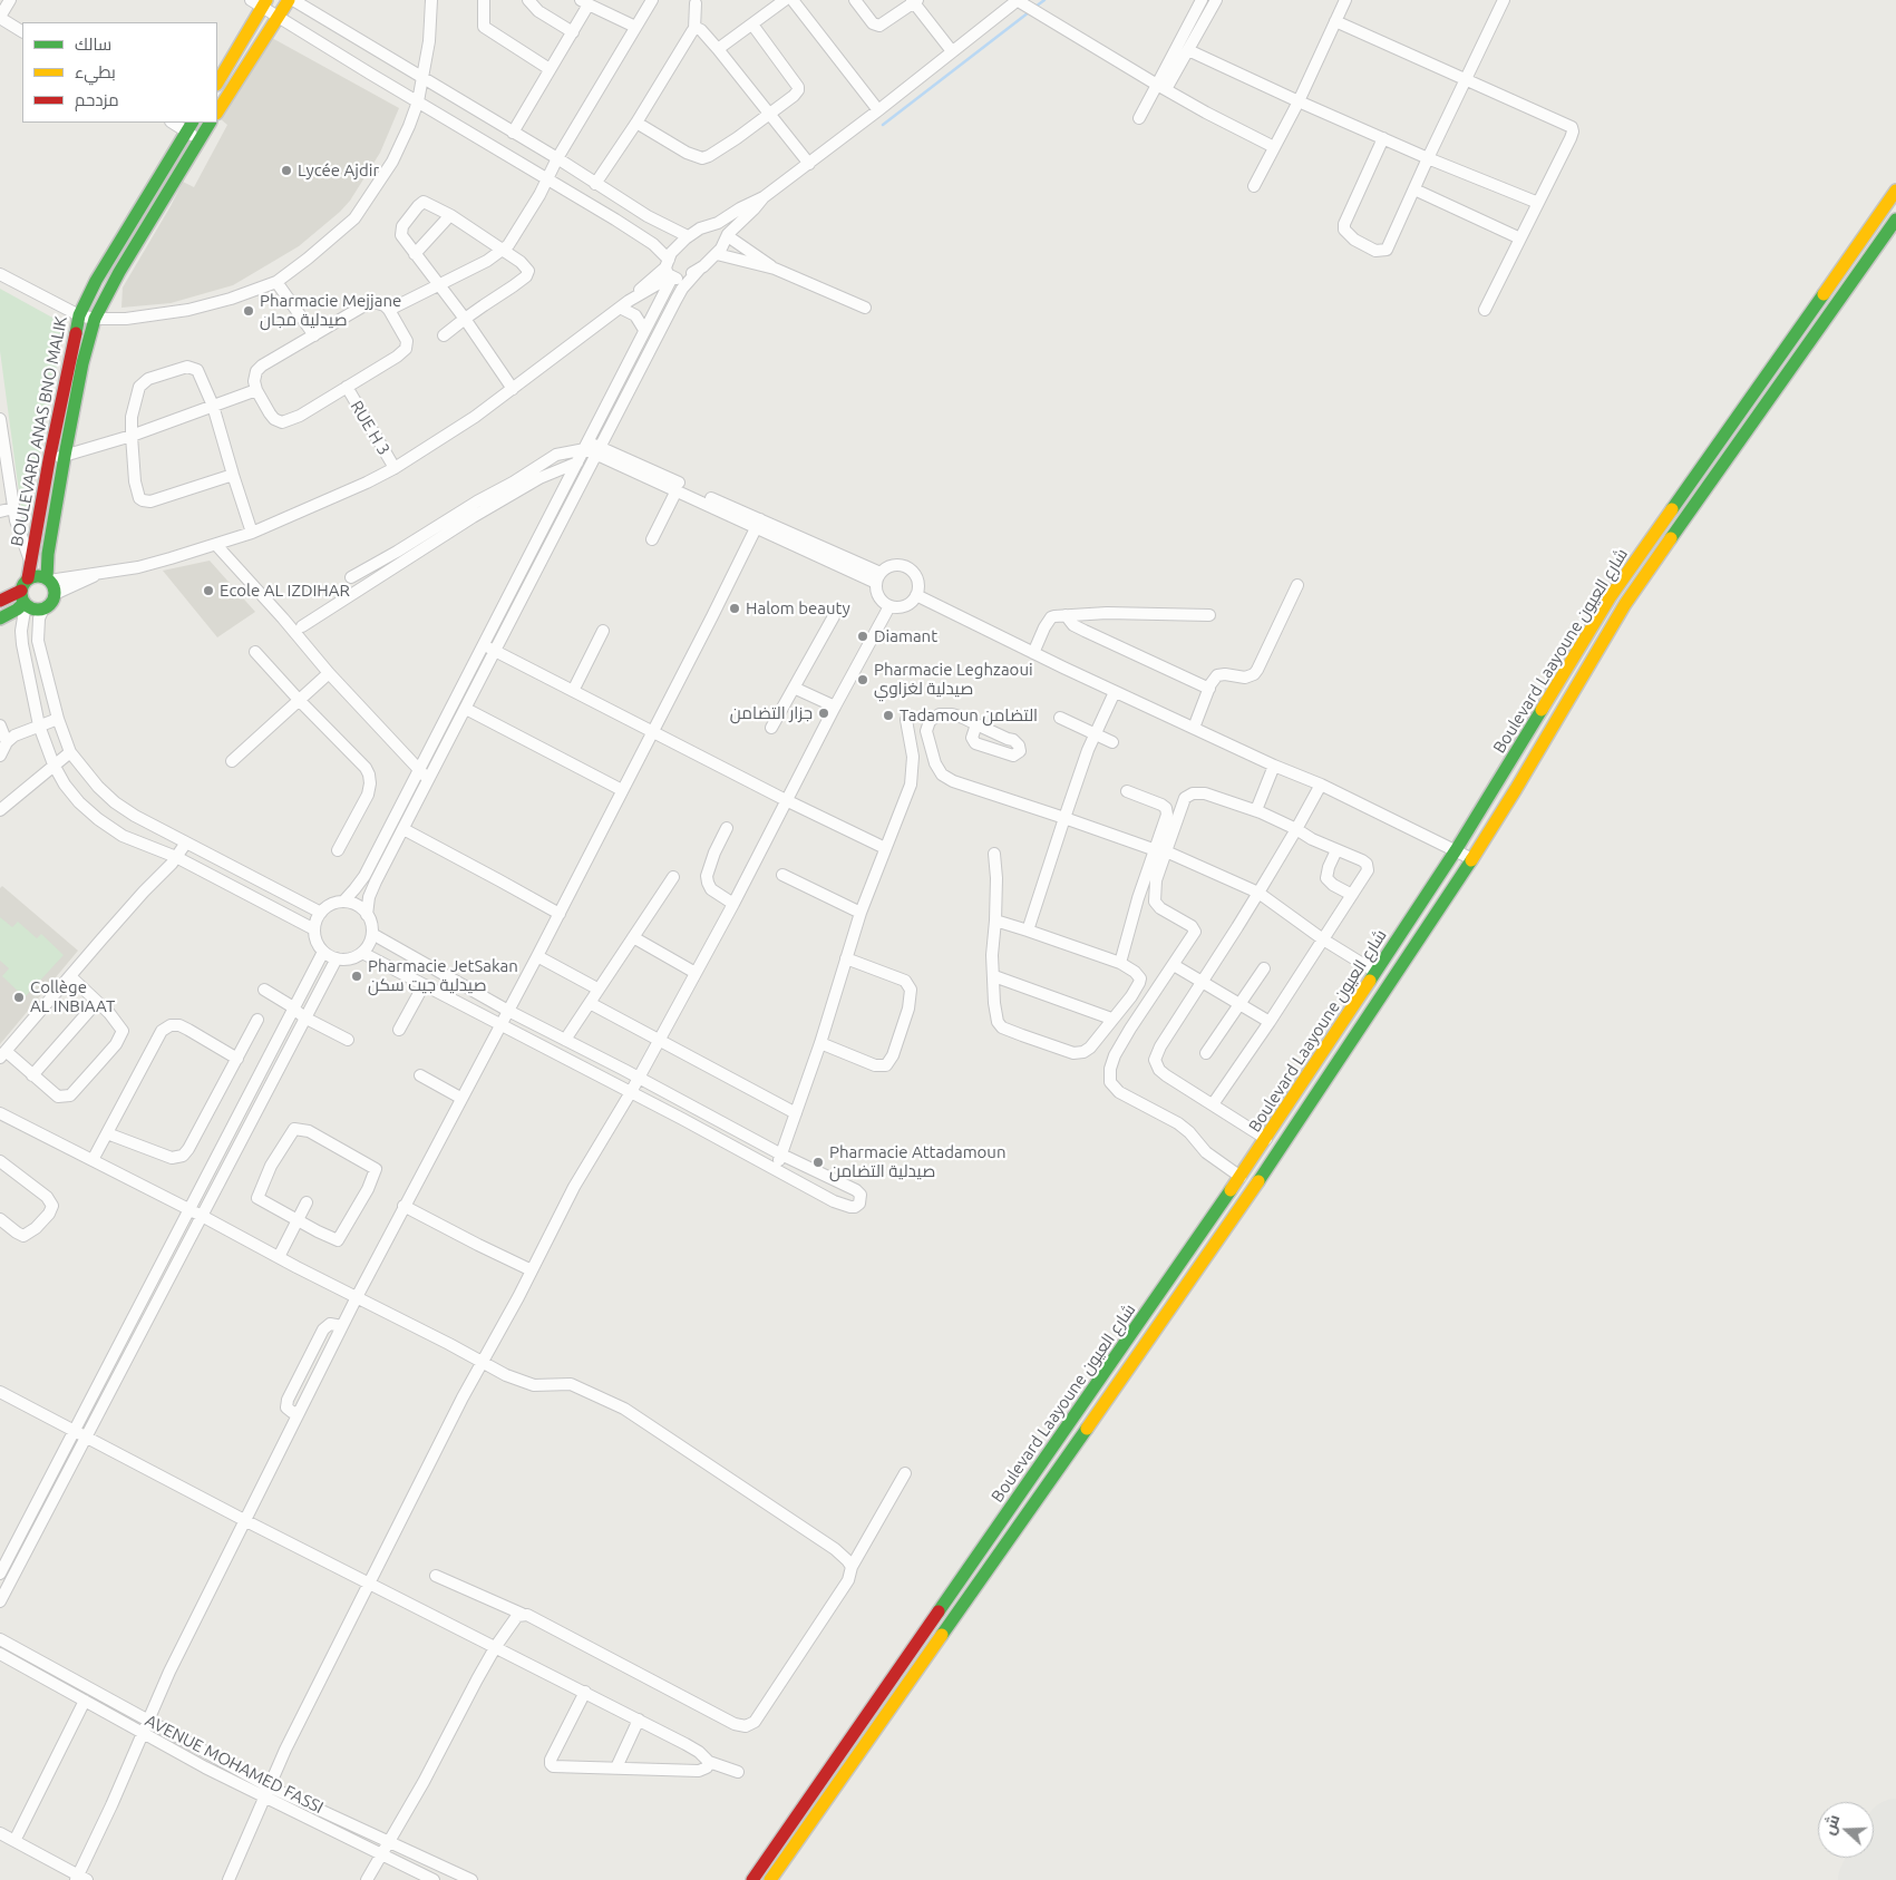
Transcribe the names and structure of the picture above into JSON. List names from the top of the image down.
{
  "streets": {
    "street": [
      "RUE H 3",
      "BOULEVARD ANAS BNO MALIK",
      "Boulevard Laayoune شارع العيون",
      "AVENUE MOHAMED FASSI"
    ]
  },
  "places": [
    "Lycée Ajdir",
    "Pharmacie Mejjane صيدلية مجان",
    "Ecole AL IZDIHAR",
    "Halom beauty",
    "Diamant",
    "Pharmacie Leghzaoui صيدلية لغزاوي",
    "جزار التضامن",
    "Tadamoun التضامن",
    "Pharmacie JetSakan صيدلية جيت سكن",
    "Collège AL INBIAAT",
    "Pharmacie Attadamoun صيدلية التضامن"
  ],
  "legend": ["سالك", "بطيء", "مزدحم"],
  "north": "left"
}
